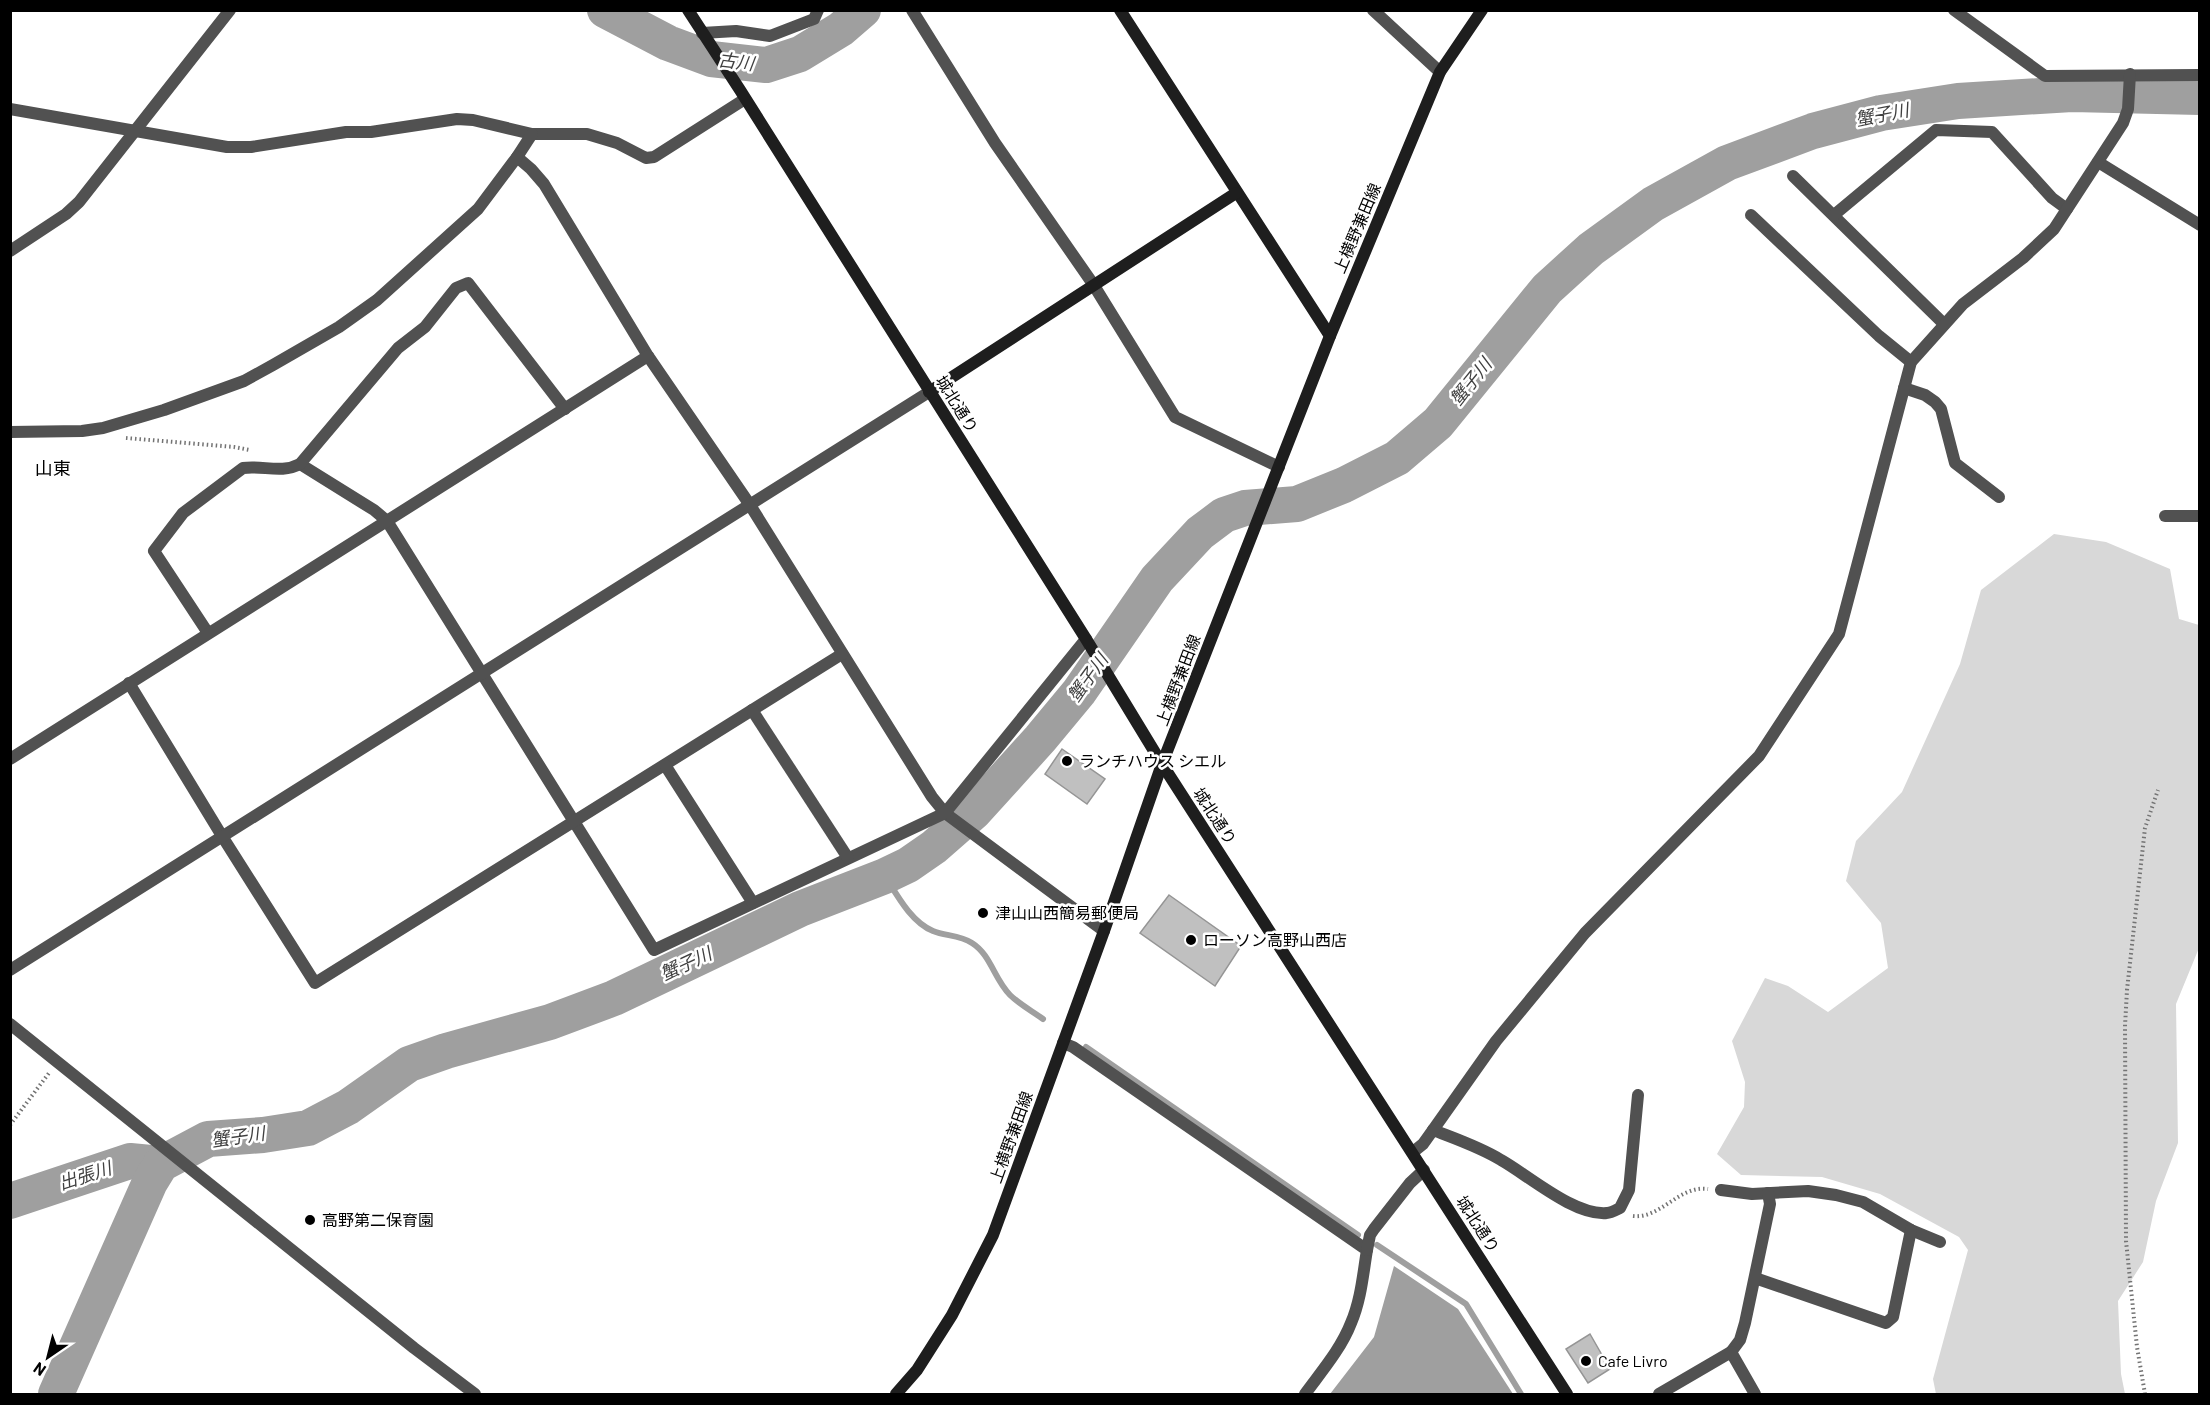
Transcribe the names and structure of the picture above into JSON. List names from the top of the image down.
{
  "streets": {
    "street": ["上横野兼田線", "城北通り"]
  },
  "crossings": [
    ["上横野兼田線", "城北通り"]
  ],
  "districts": ["山東"],
  "water": ["古川", "蟹子川", "出張川"],
  "places": [
    "ランチハウス シエル",
    "津山山西簡易郵便局",
    "ローソン高野山西店",
    "高野第二保育園",
    "Cafe Livro"
  ],
  "north": "bottom left"
}
